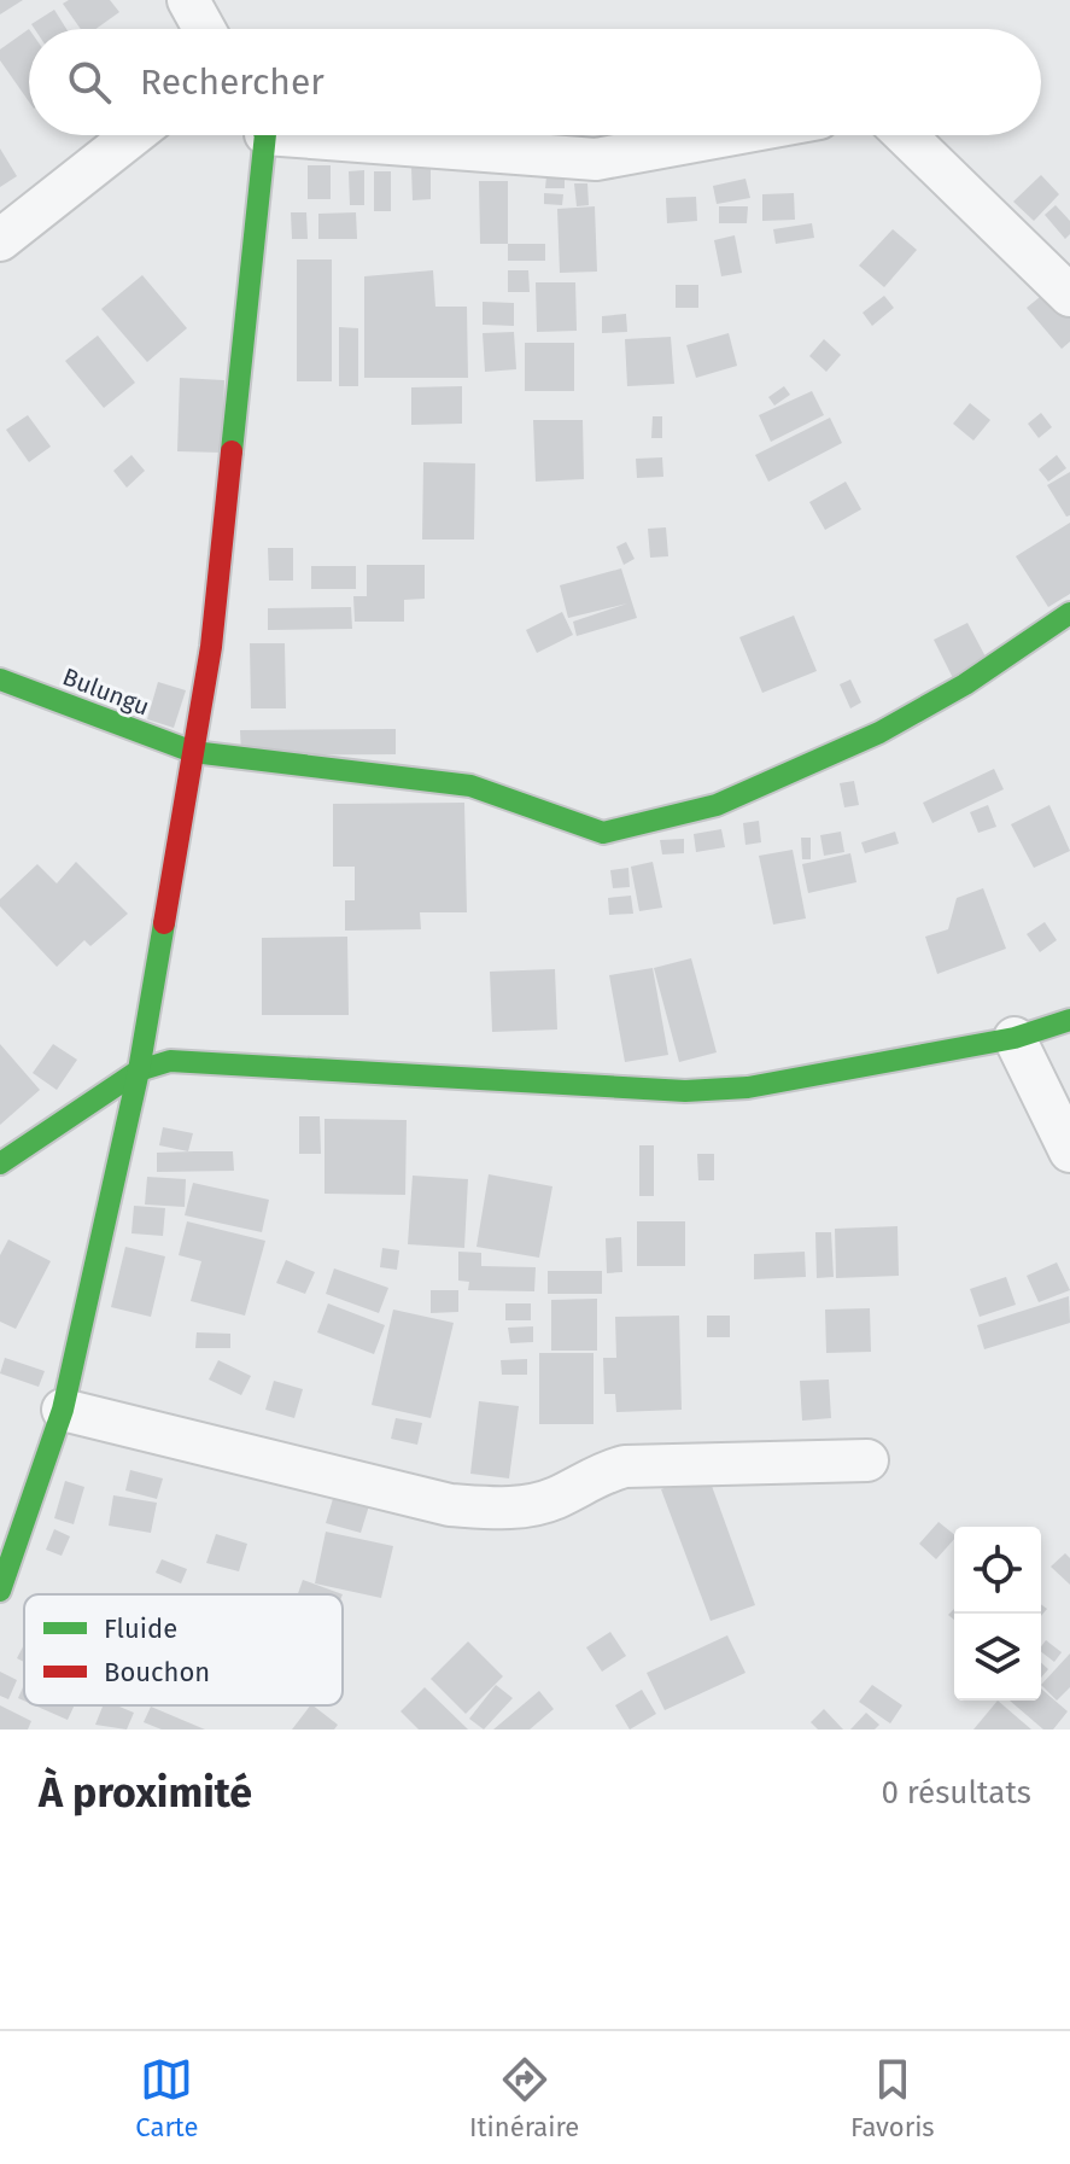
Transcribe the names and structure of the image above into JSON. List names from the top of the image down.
{
  "streets": {
    "street": ["Bulungu"]
  },
  "legend": ["Fluide", "Bouchon"],
  "page": {
    "search": "Rechercher",
    "heading": ["À proximité", "0 résultats"],
    "nav": ["Carte", "Itinéraire", "Favoris"]
  }
}
